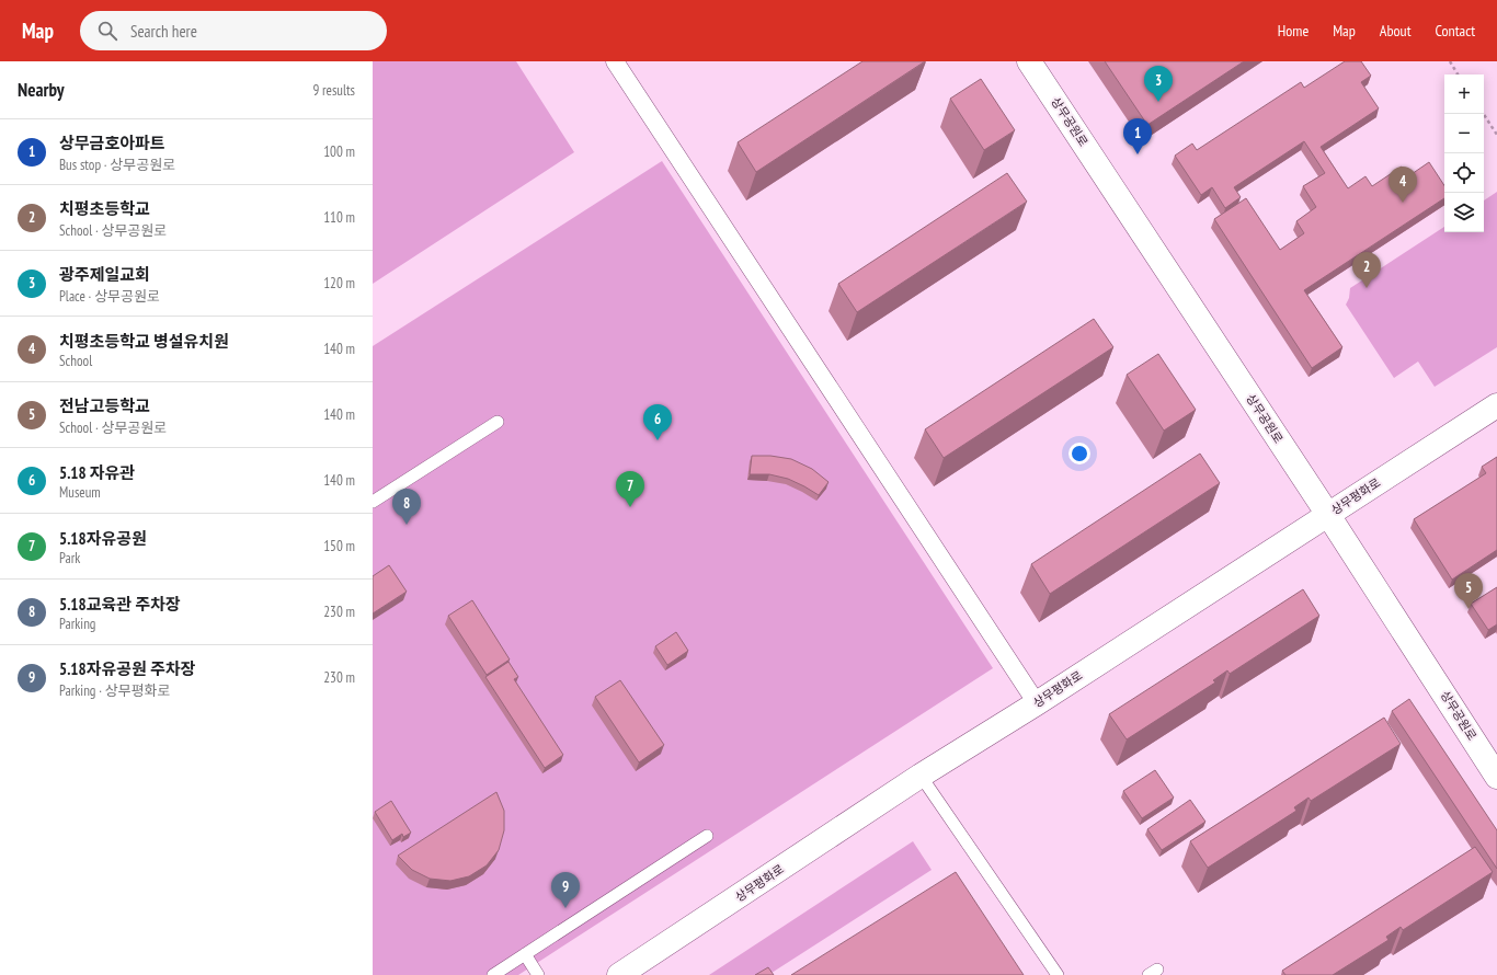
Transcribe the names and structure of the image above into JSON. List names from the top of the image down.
{
  "streets": {
    "street": ["상무공원로", "상무평화로"]
  },
  "crossings": [
    ["상무공원로", "상무평화로"]
  ],
  "page": {
    "header": "Map",
    "search": "Search here",
    "nav": [
      "Home",
      "Map",
      "About",
      "Contact"
    ],
    "heading": ["Nearby", "9 results"],
    "pins": [
      "3",
      "1",
      "4",
      "2",
      "6",
      "7",
      "8",
      "5",
      "9"
    ],
    "map_buttons": ["+", "−"],
    "list": [
      {
        "mark": "1",
        "name": "상무금호아파트",
        "note": "Bus stop · 상무공원로",
        "value": "100 m"
      },
      {
        "mark": "2",
        "name": "치평초등학교",
        "note": "School · 상무공원로",
        "value": "110 m"
      },
      {
        "mark": "3",
        "name": "광주제일교회",
        "note": "Place · 상무공원로",
        "value": "120 m"
      },
      {
        "mark": "4",
        "name": "치평초등학교 병설유치원",
        "note": "School",
        "value": "140 m"
      },
      {
        "mark": "5",
        "name": "전남고등학교",
        "note": "School · 상무공원로",
        "value": "140 m"
      },
      {
        "mark": "6",
        "name": "5.18 자유관",
        "note": "Museum",
        "value": "140 m"
      },
      {
        "mark": "7",
        "name": "5.18자유공원",
        "note": "Park",
        "value": "150 m"
      },
      {
        "mark": "8",
        "name": "5.18교육관 주차장",
        "note": "Parking",
        "value": "230 m"
      },
      {
        "mark": "9",
        "name": "5.18자유공원 주차장",
        "note": "Parking · 상무평화로",
        "value": "230 m"
      }
    ]
  }
}
